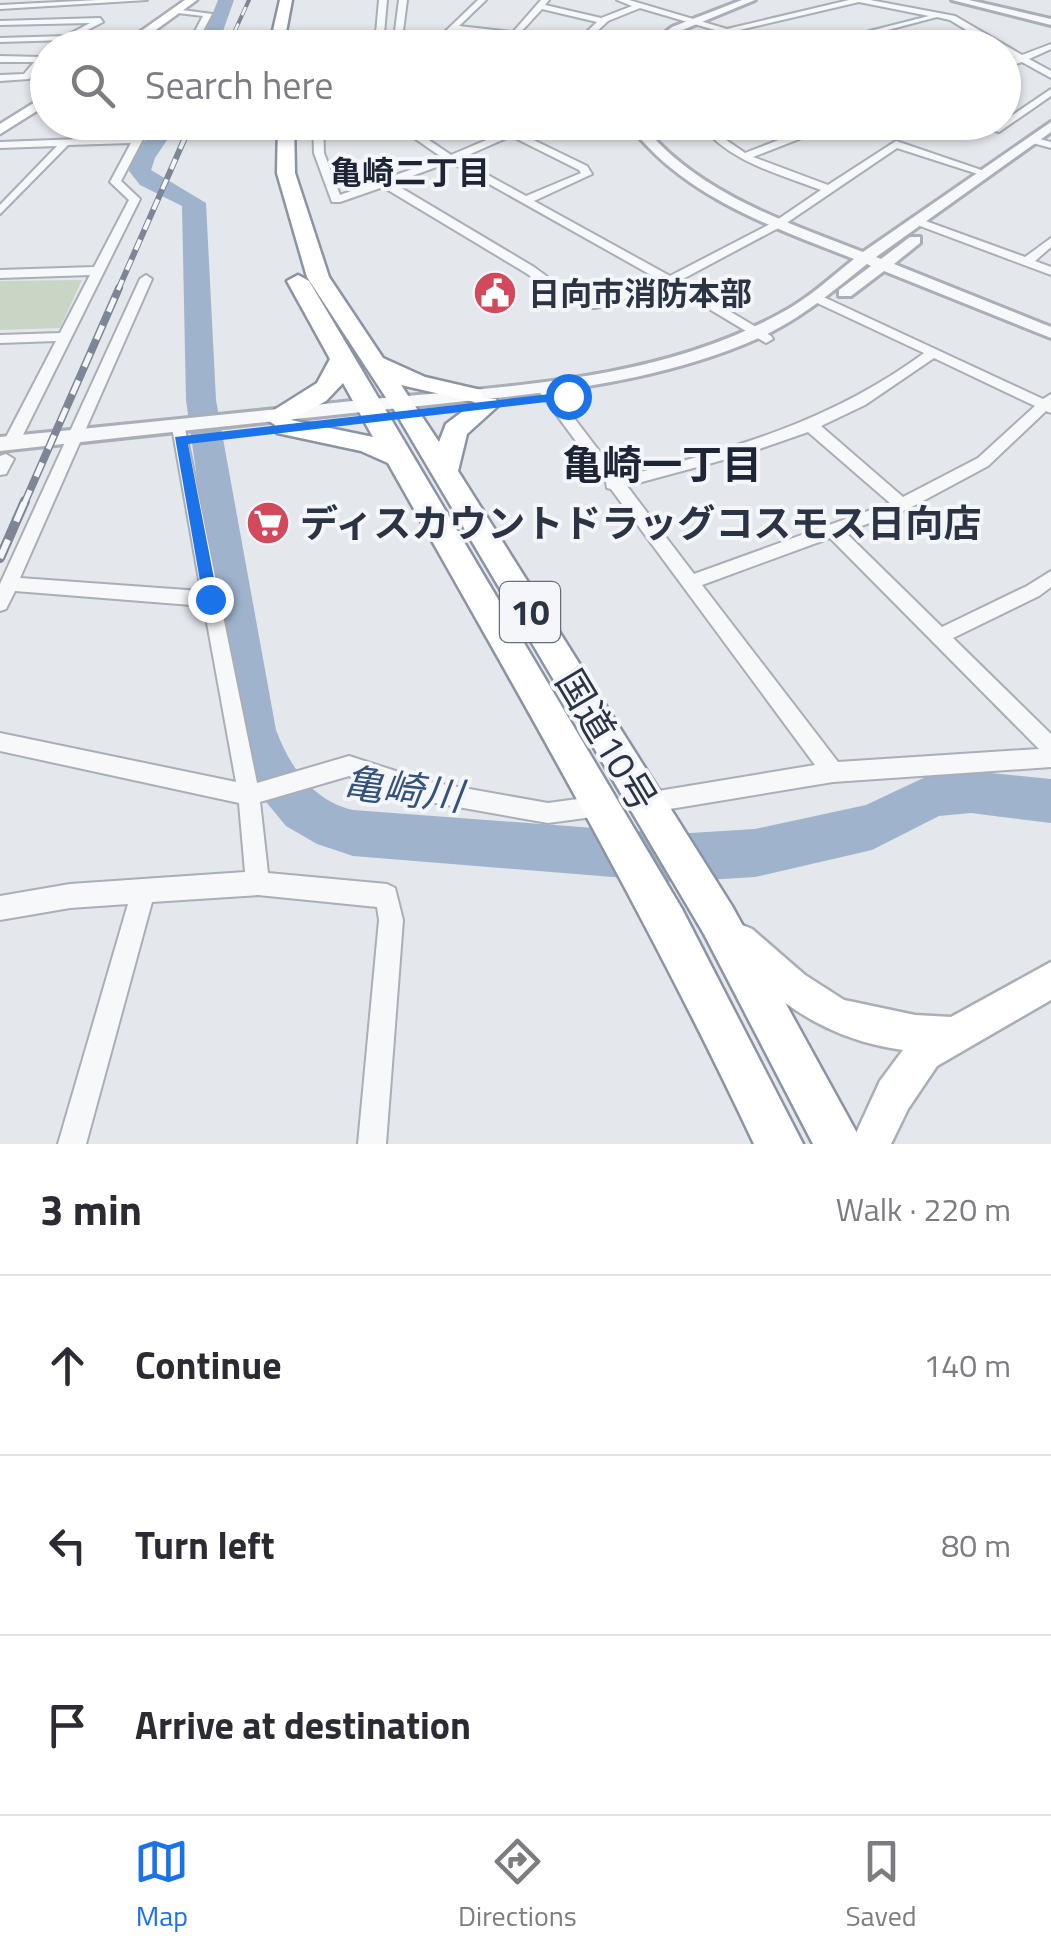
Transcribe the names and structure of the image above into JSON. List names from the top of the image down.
{
  "streets": {
    "highway": ["10", "国道10号"]
  },
  "districts": ["亀崎二丁目", "亀崎一丁目"],
  "water": ["亀崎川"],
  "places": {
    "public building": ["日向市消防本部"],
    "supermarket": ["ディスカウントドラッグコスモス日向店"]
  },
  "page": {
    "search": "Search here",
    "heading": ["3 min", "Walk · 220 m"],
    "list": [
      ["Continue", "140 m"],
      ["Turn left", "80 m"],
      "Arrive at destination"
    ],
    "nav": ["Map", "Directions", "Saved"]
  }
}
